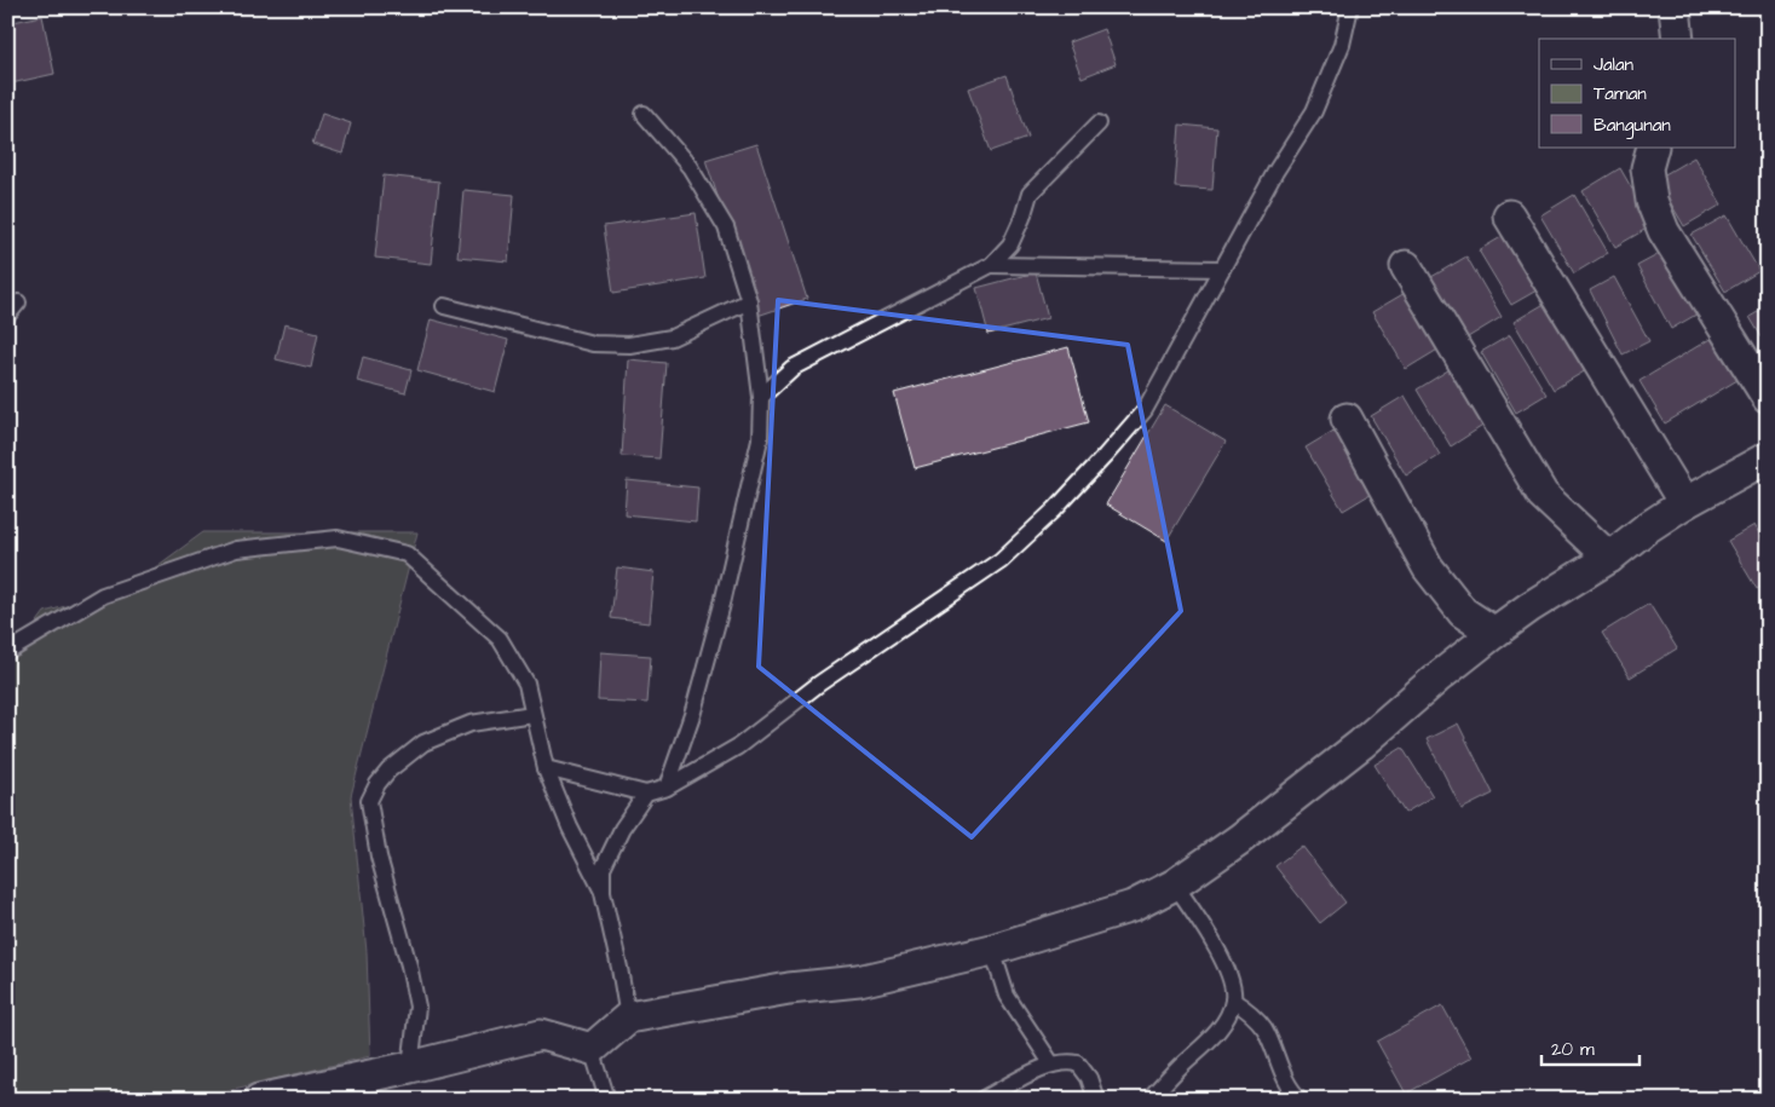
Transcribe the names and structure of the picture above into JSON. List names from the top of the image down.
{
  "legend": ["Jalan", "Taman", "Bangunan"],
  "scale_bar": "20 m"
}
